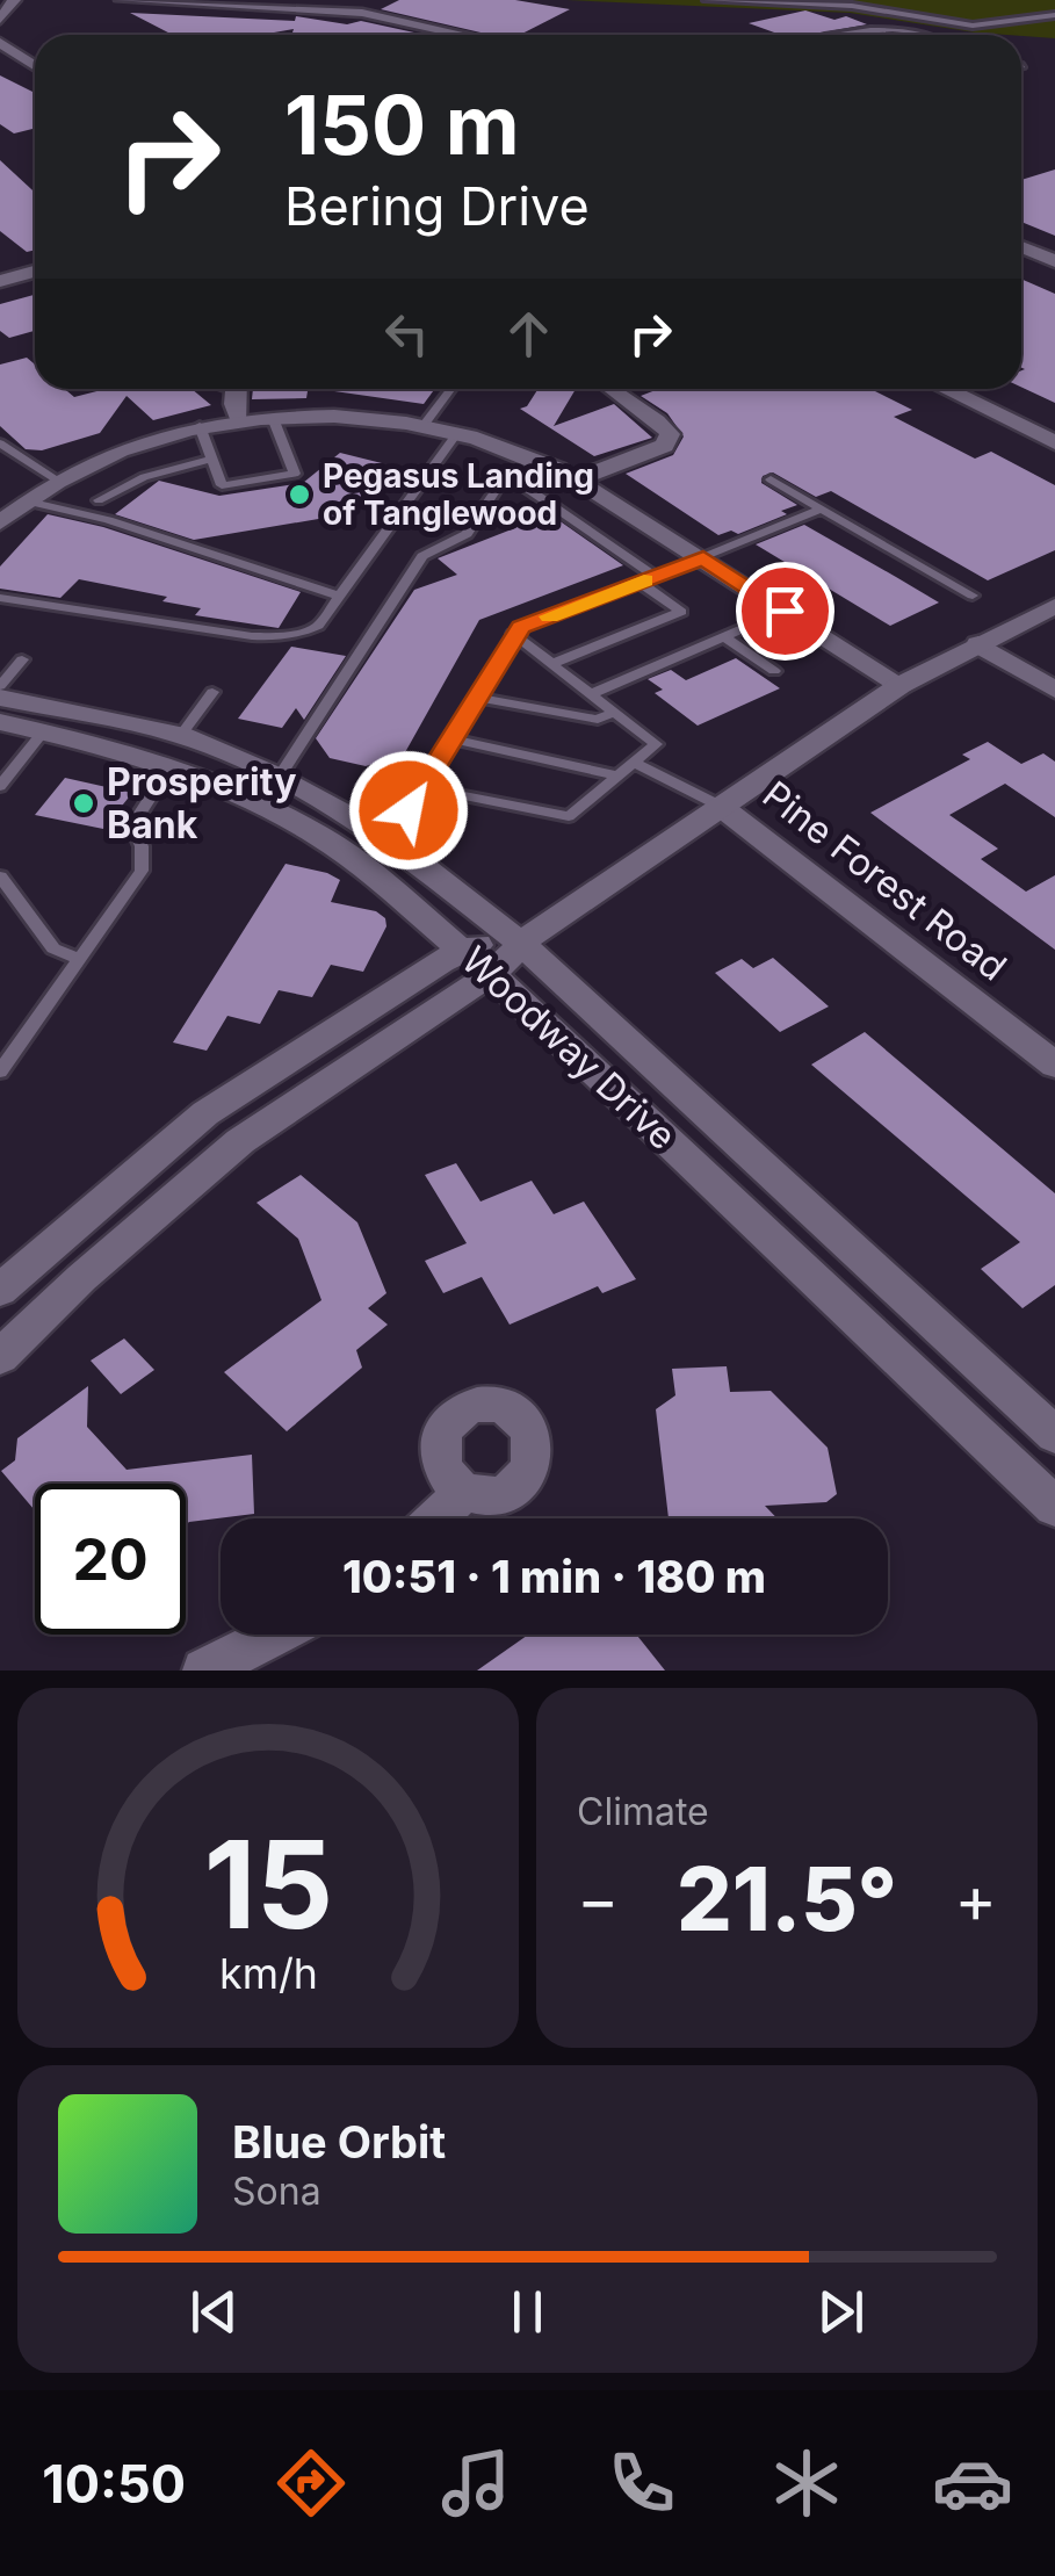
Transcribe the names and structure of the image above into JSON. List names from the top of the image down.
{
  "streets": {
    "main road": ["Pine Forest Road", "Woodway Drive"]
  },
  "places": ["Pegasus Landing of Tanglewood", "Prosperity Bank"],
  "page": {
    "turn": ["150 m", "Bering Drive"],
    "limit": "20",
    "trip": "10:51 · 1 min · 180 m",
    "tile": "Climate",
    "heat": ["−", "21.5°", "+"],
    "song": ["Blue Orbit", "Sona"],
    "tabs": "10:50",
    "gauge": ["15", "km/h"]
  }
}
